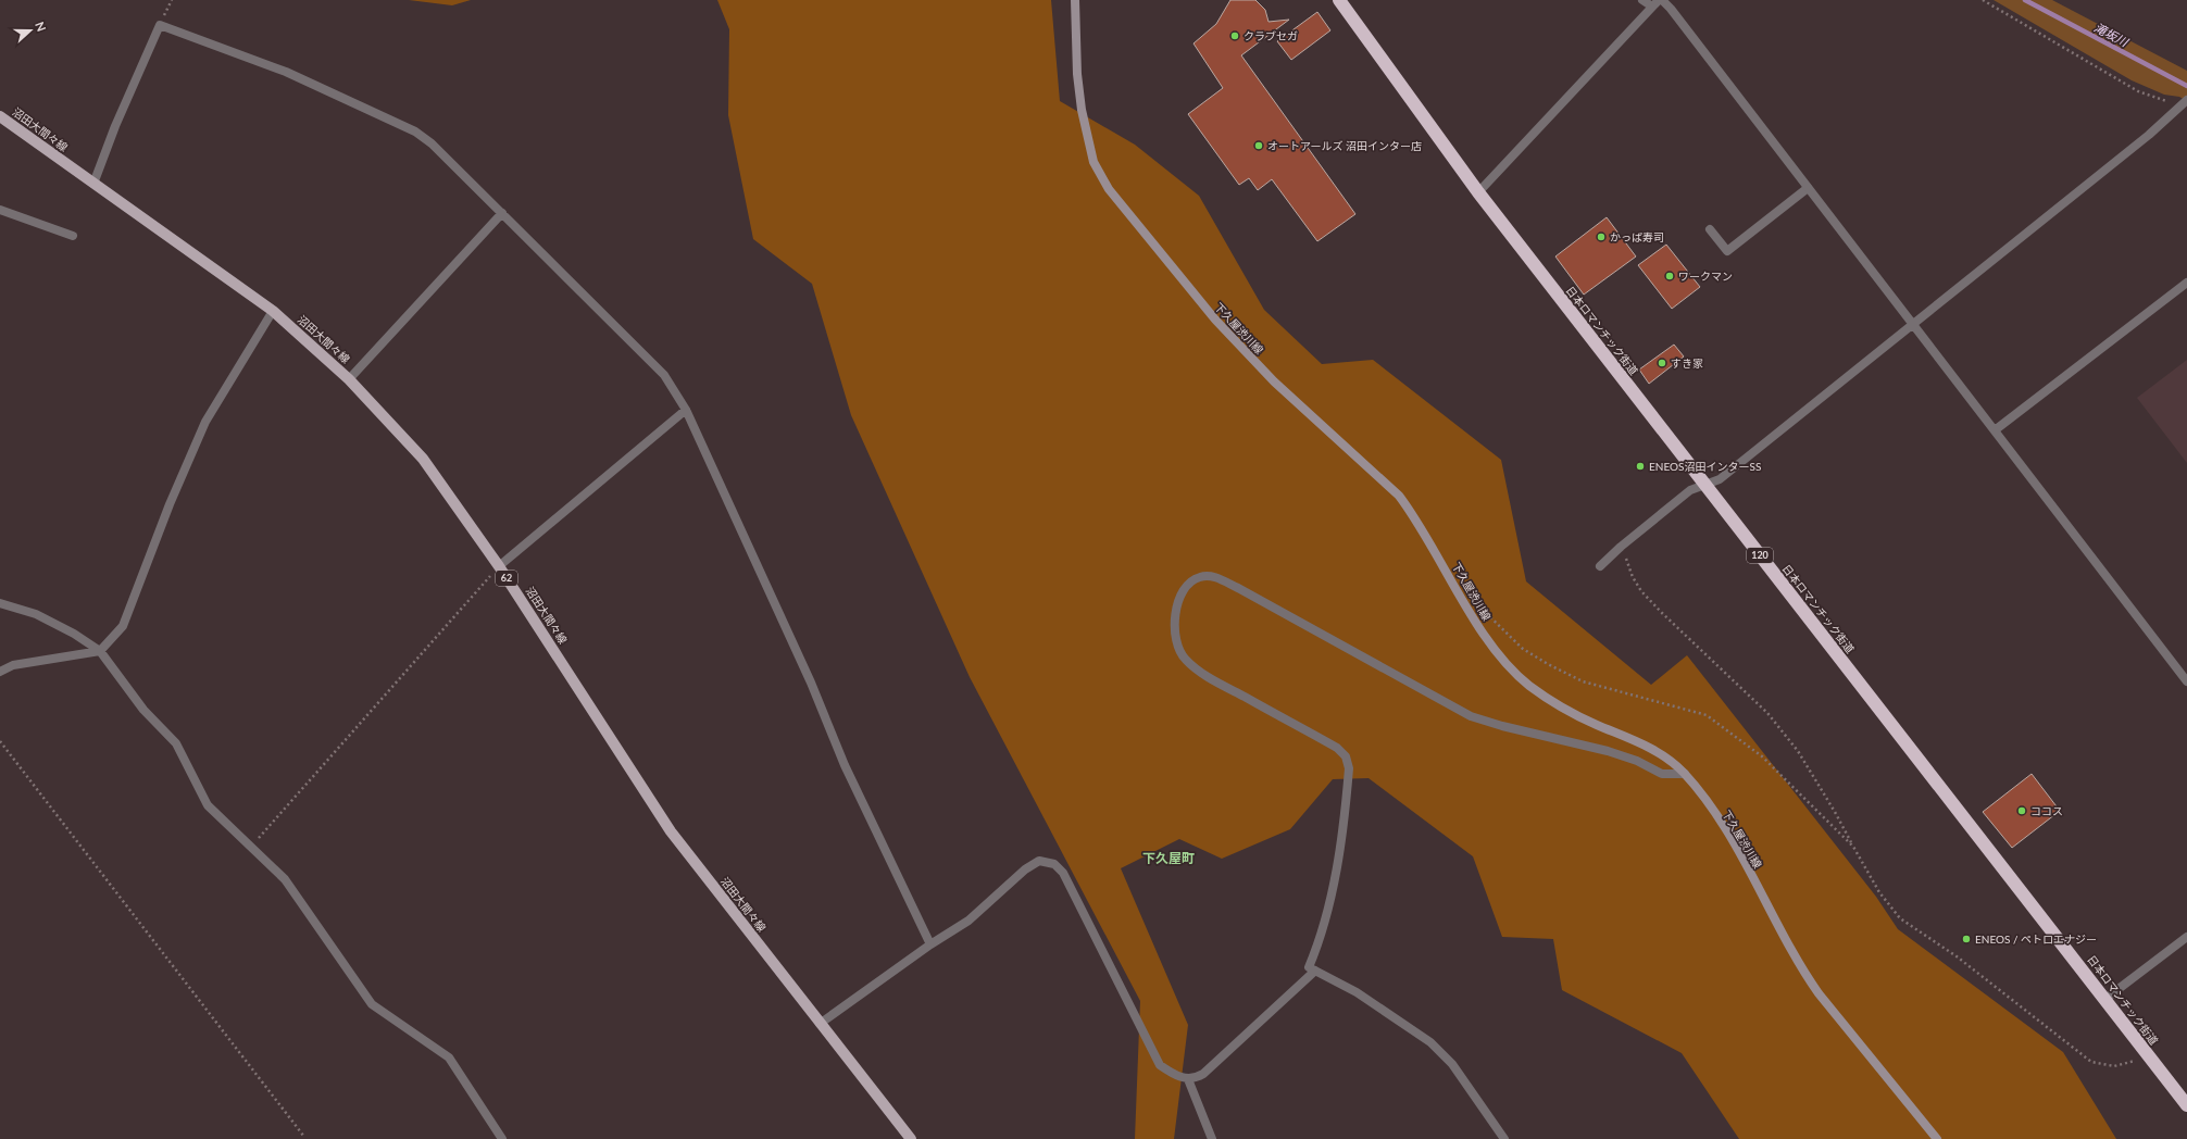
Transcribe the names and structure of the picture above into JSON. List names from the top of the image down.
{
  "streets": {
    "highway": ["日本ロマンチック街道", "120"],
    "main road": ["沼田大間々線", "下久屋渋川線", "62"]
  },
  "districts": ["下久屋町"],
  "water": ["滝坂川"],
  "places": [
    "クラブセガ",
    "オートアールズ 沼田インター店",
    "かっぱ寿司",
    "ワークマン",
    "すき家",
    "ENEOS沼田インターSS",
    "ココス",
    "ENEOS / ペトロエナジー"
  ],
  "north": "right"
}
